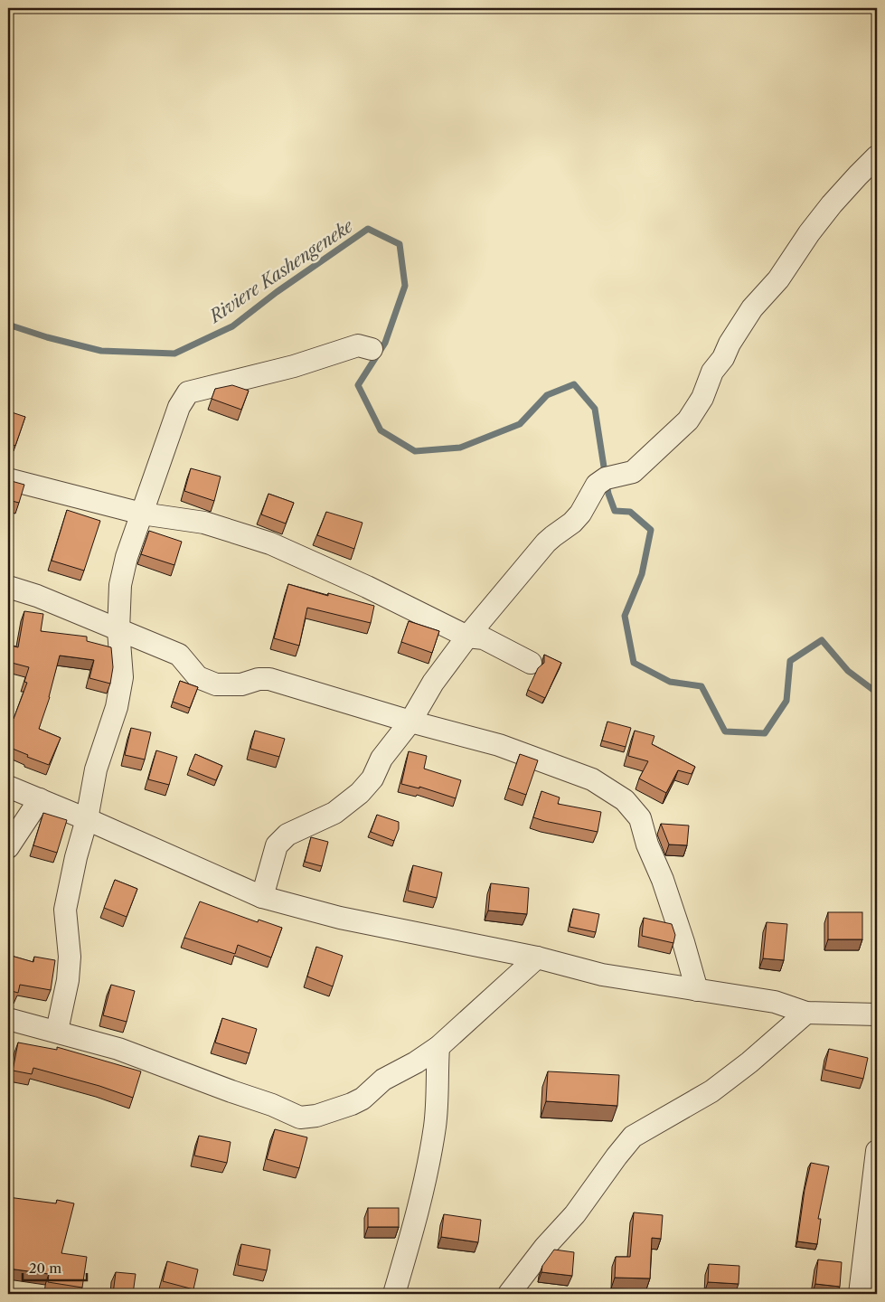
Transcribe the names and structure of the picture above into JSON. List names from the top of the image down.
{
  "water": ["Riviere Kashengeneke"],
  "scale_bar": "20 m"
}
